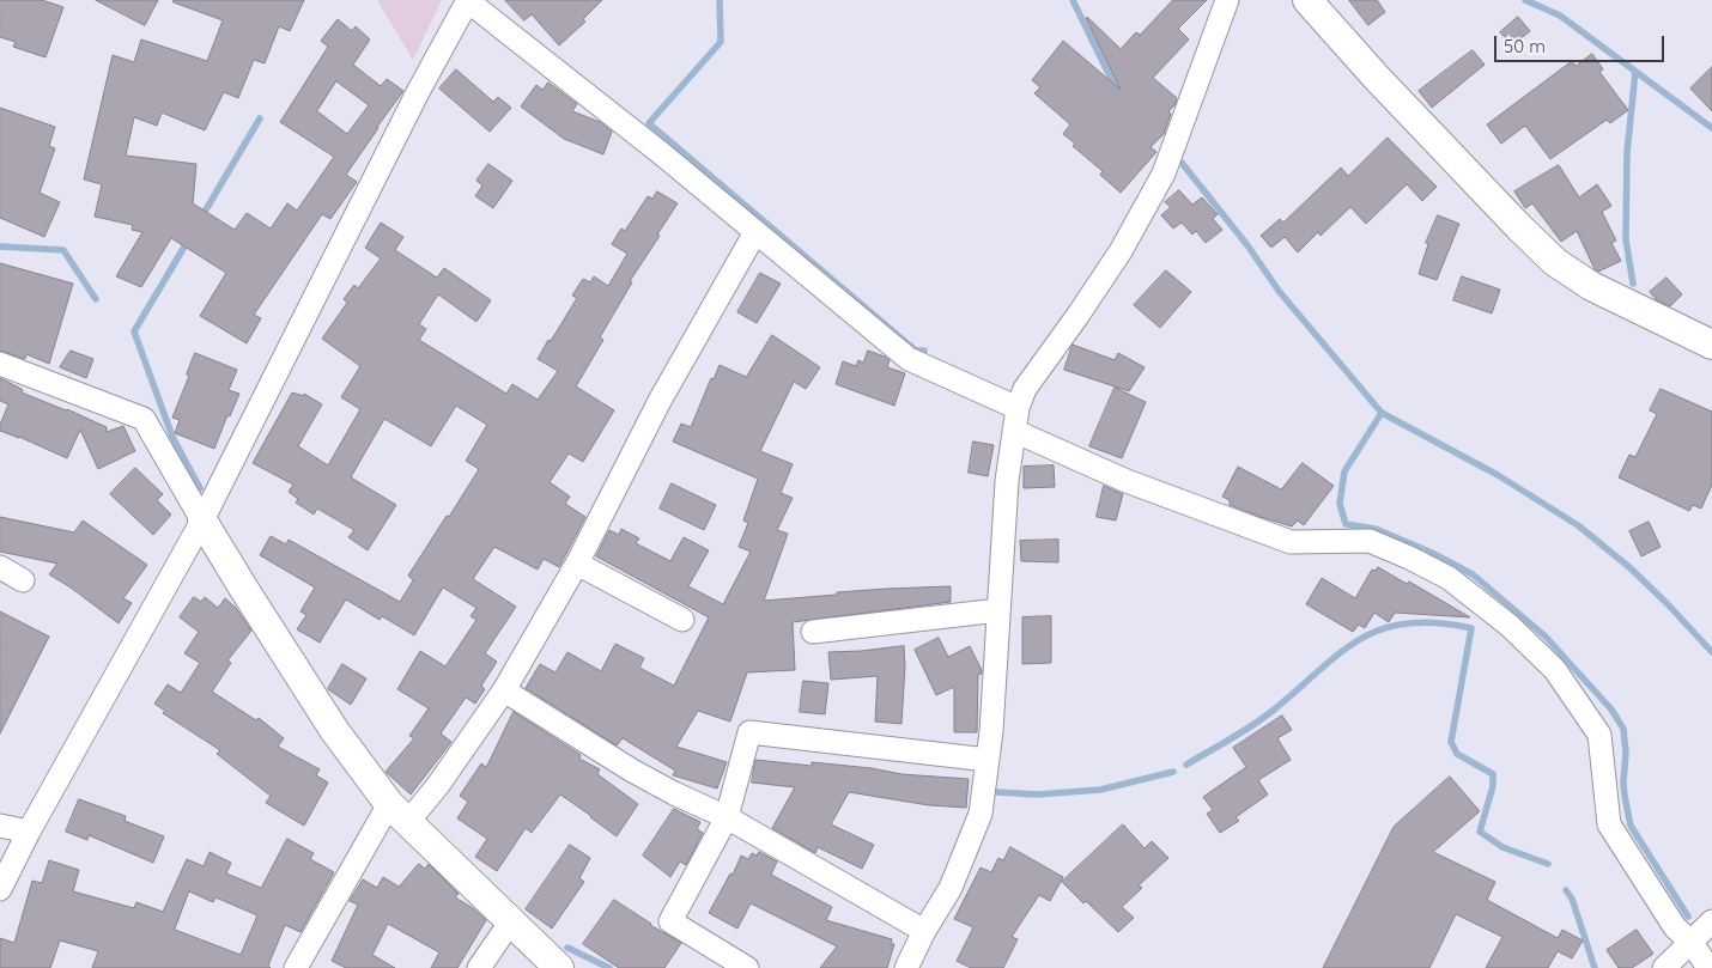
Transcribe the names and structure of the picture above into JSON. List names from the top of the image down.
{
  "scale_bar": "50 m"
}
